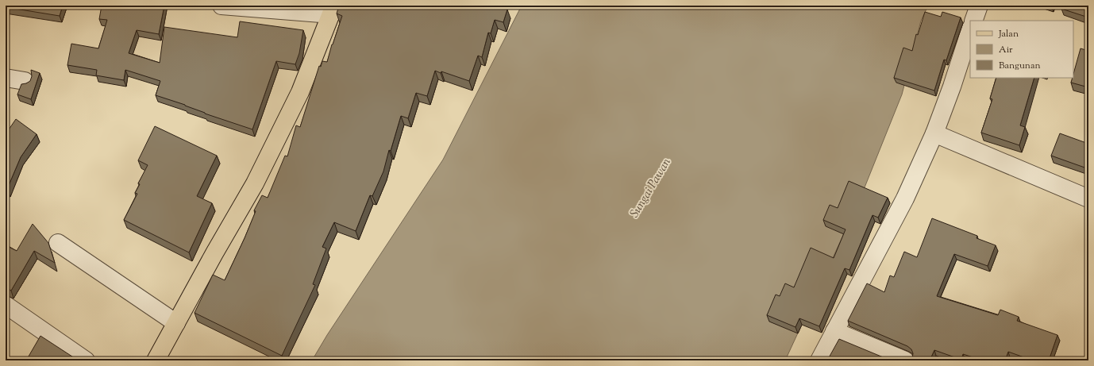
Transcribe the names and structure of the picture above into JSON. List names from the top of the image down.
{
  "water": ["Sungai Pawan"],
  "legend": ["Jalan", "Air", "Bangunan"]
}
